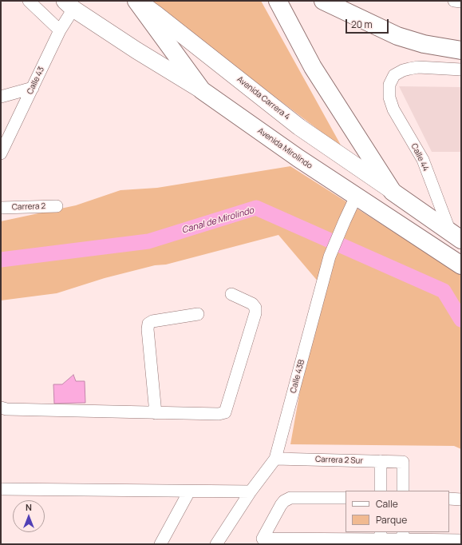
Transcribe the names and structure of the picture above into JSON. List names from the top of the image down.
{
  "streets": {
    "main road": ["Avenida Carrera 4", "Avenida Mirolindo"],
    "street": [
      "Calle 43",
      "Calle 44",
      "Carrera 2",
      "Calle 43B",
      "Carrera 2 Sur"
    ]
  },
  "crossings": [
    ["Avenida Carrera 4", "Avenida Mirolindo"],
    ["Avenida Mirolindo", "Calle 43B"],
    ["Calle 43B", "Carrera 2 Sur"]
  ],
  "water": ["Canal de Mirolindo"],
  "legend": ["Calle", "Parque"],
  "scale_bar": "20 m",
  "north": "top"
}
